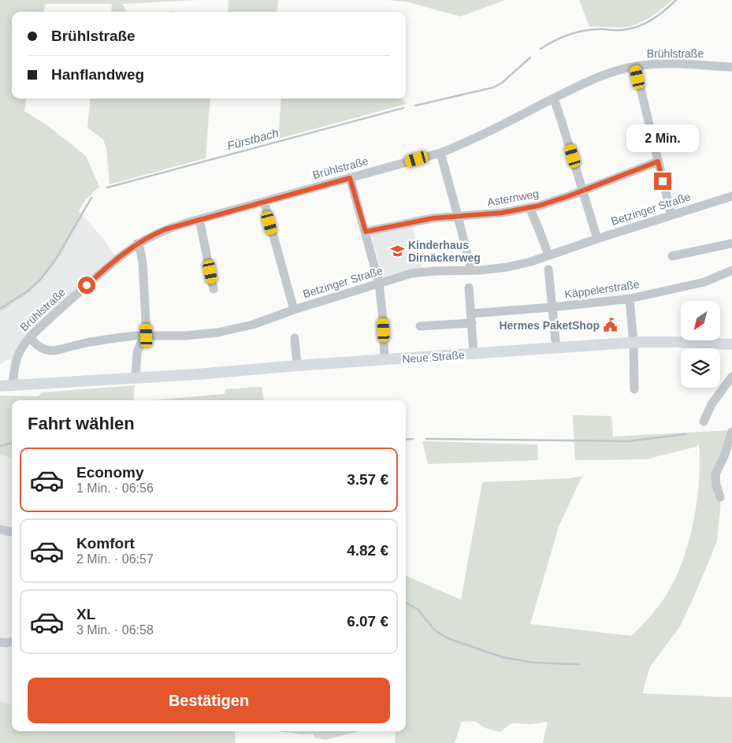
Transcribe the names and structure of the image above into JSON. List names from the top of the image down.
{
  "streets": {
    "main road": ["Neue Straße"],
    "street": [
      "Brühlstraße",
      "Asternweg",
      "Betzinger Straße",
      "Käppelerstraße"
    ]
  },
  "crossings": [
    ["Brühlstraße", "Betzinger Straße"],
    ["Brühlstraße", "Neue Straße"]
  ],
  "water": ["Fürstbach"],
  "places": {
    "school or university": ["Kinderhaus Dirnäckerweg"],
    "public building": ["Hermes PaketShop"]
  },
  "north": "bottom left",
  "page": {
    "banner": ["Brühlstraße", "Hanflandweg"],
    "bubble": "2 Min.",
    "heading": "Fahrt wählen",
    "list": [
      {
        "name": "Economy",
        "note": "1 Min. · 06:56",
        "value": "3.57 €"
      },
      {
        "name": "Komfort",
        "note": "2 Min. · 06:57",
        "value": "4.82 €"
      },
      {
        "name": "XL",
        "note": "3 Min. · 06:58",
        "value": "6.07 €"
      }
    ],
    "buttons": "Bestätigen"
  }
}
